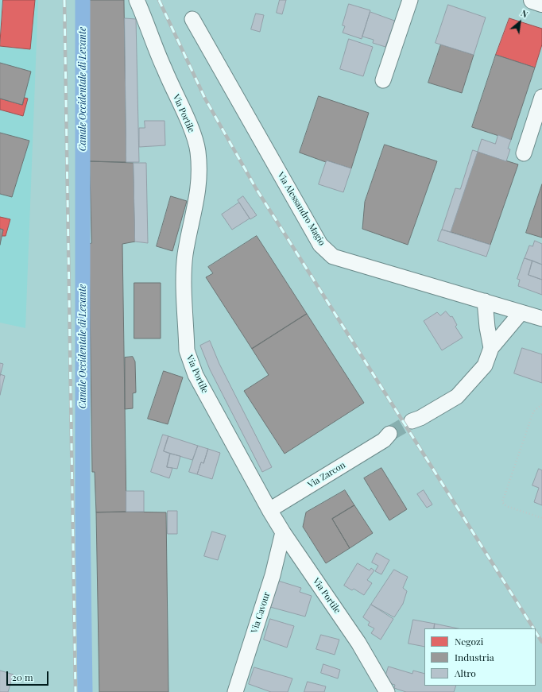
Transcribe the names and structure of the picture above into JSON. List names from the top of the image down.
{
  "streets": {
    "street": [
      "Via Portile",
      "Via Alessandro Magio",
      "Via Zarcon",
      "Via Cavour"
    ]
  },
  "crossings": [
    ["Via Portile", "Via Zarcon"],
    ["Via Portile", "Via Cavour"]
  ],
  "water": ["Canale Occidentale di Levante"],
  "legend": ["Negozi", "Industria", "Altro"],
  "scale_bar": "20 m",
  "north": "top right"
}
